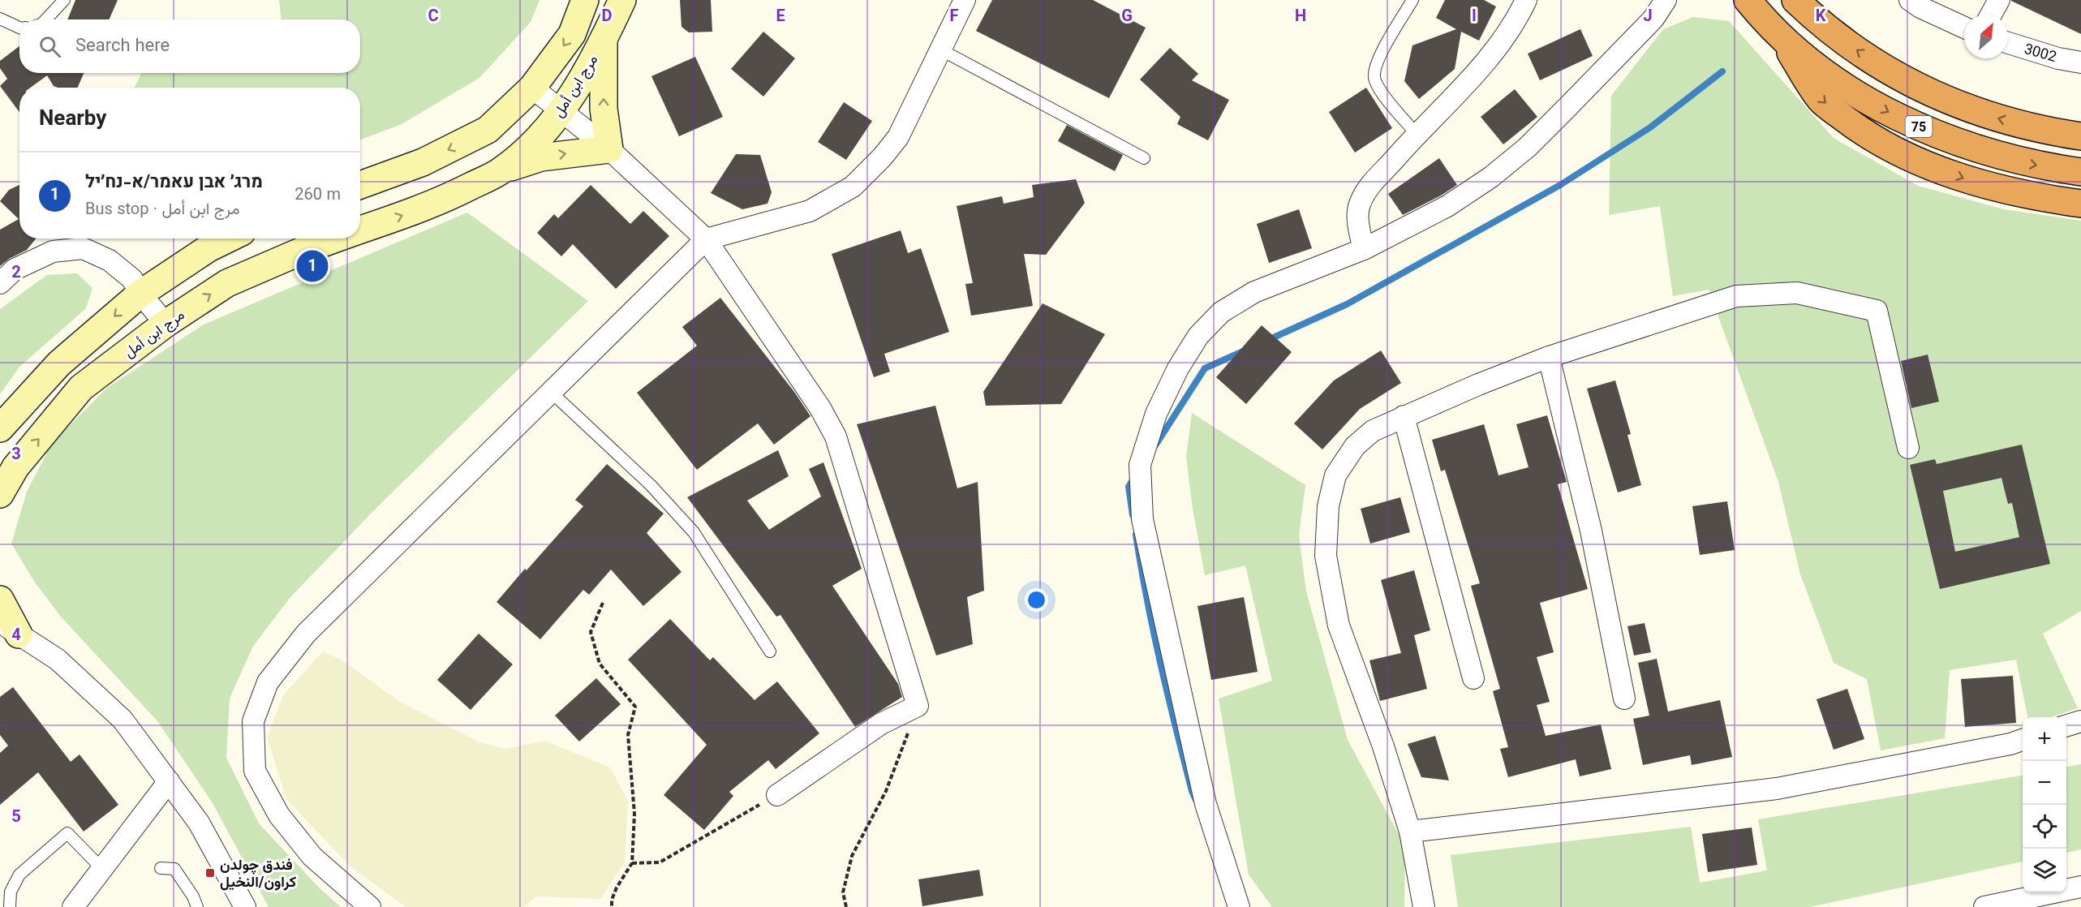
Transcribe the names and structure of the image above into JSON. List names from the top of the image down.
{
  "streets": {
    "highway": ["75"],
    "street": ["3002", "مرج ابن أمل"]
  },
  "places": {
    "transit": ["فندق چولدن كراون/النخيل"]
  },
  "north": "top right",
  "page": {
    "search": "Search here",
    "heading": "Nearby",
    "list": [
      {
        "mark": "1",
        "name": "מרג׳ אבן עאמר/א-נח׳יל",
        "note": "Bus stop · مرج ابن أمل",
        "value": "260 m"
      }
    ],
    "pins": "1",
    "map_buttons": ["+", "−"]
  },
  "grid": {
    "columns": [
      "C",
      "D",
      "E",
      "F",
      "G",
      "H",
      "I",
      "J",
      "K"
    ],
    "rows": [
      "2",
      "3",
      "4",
      "5"
    ]
  }
}
